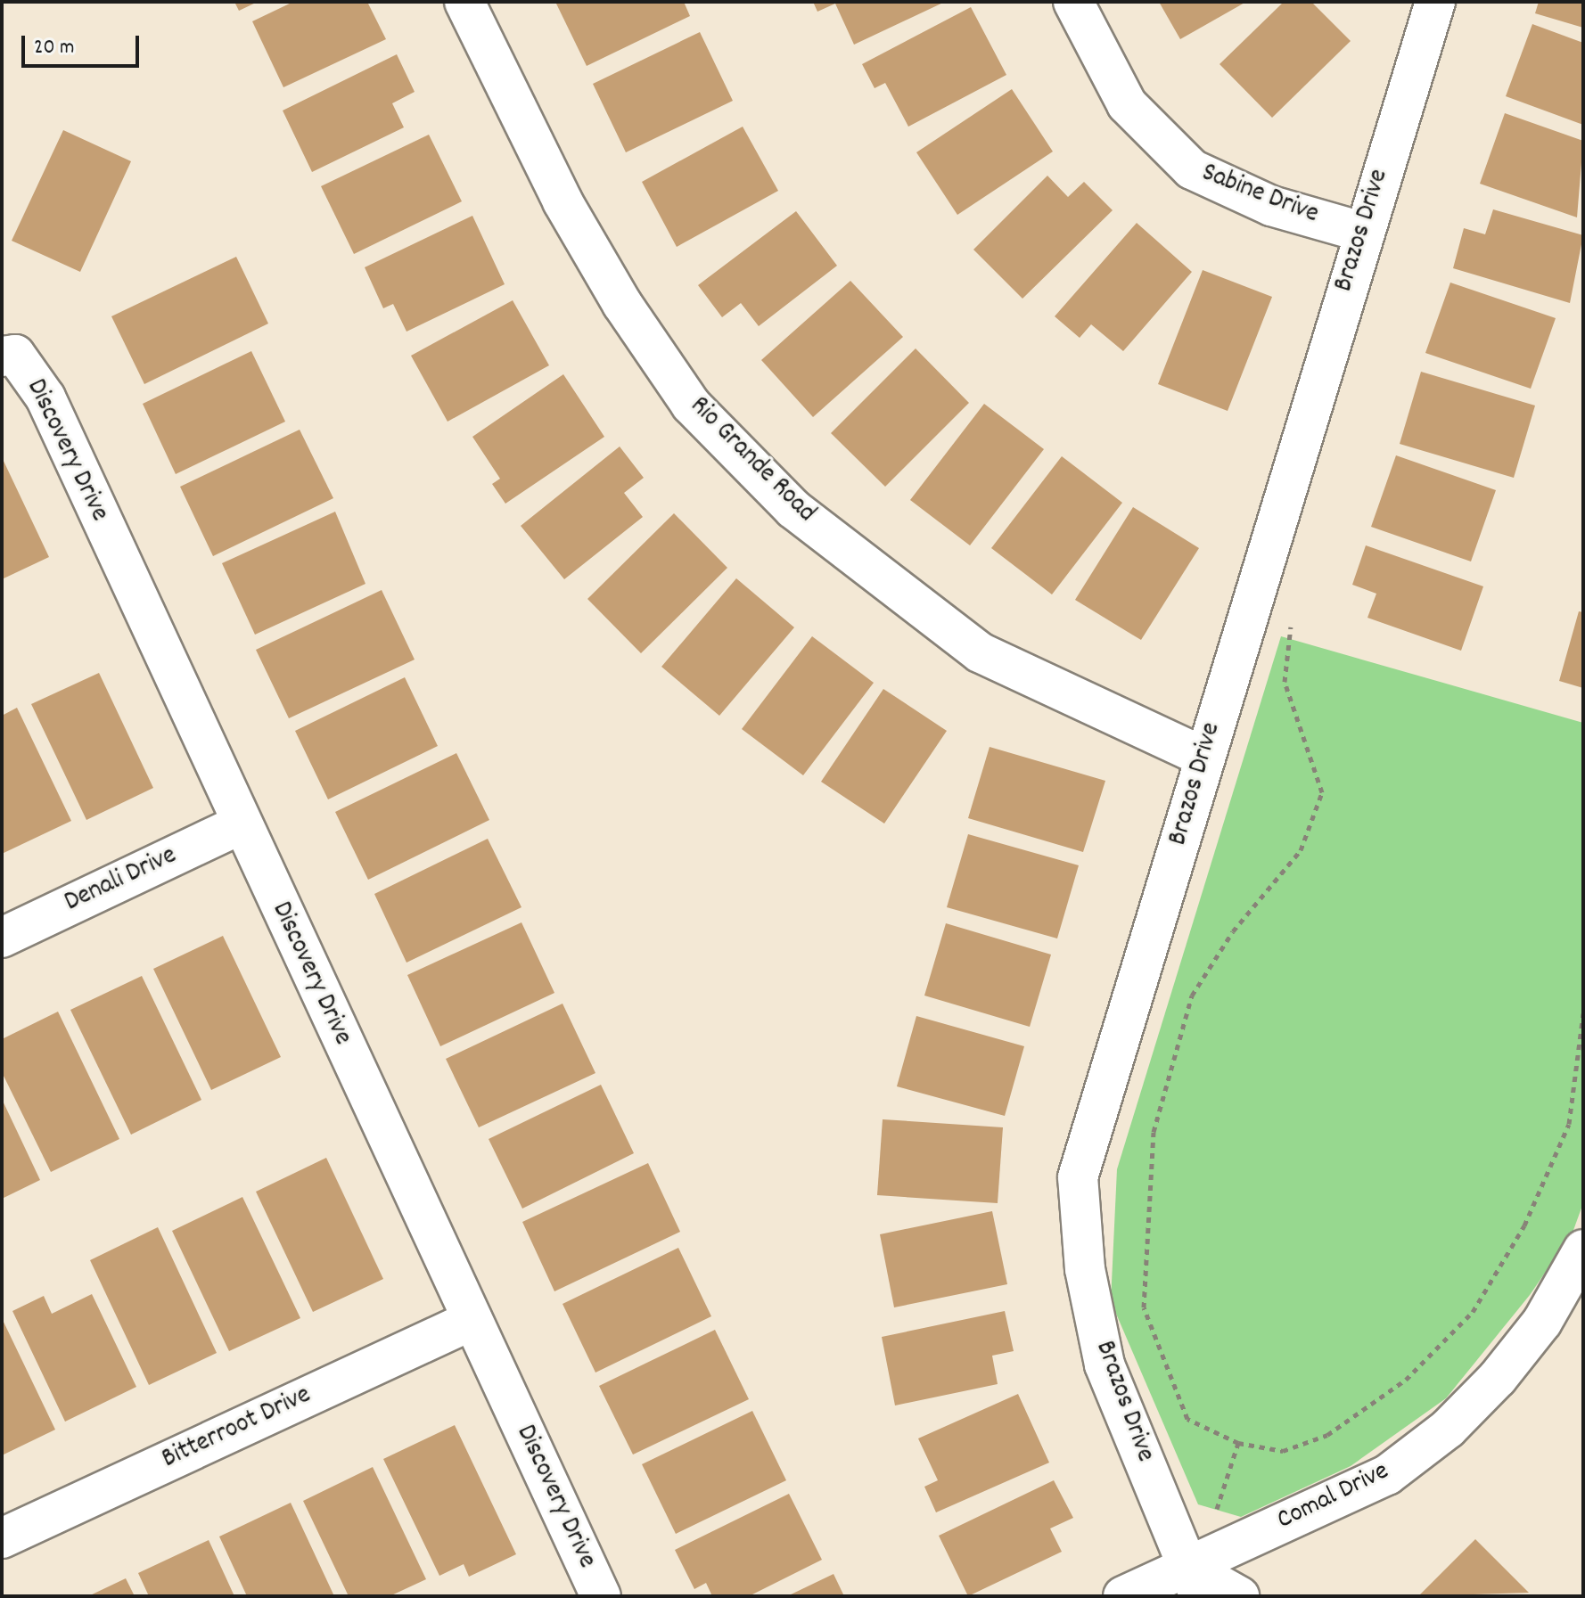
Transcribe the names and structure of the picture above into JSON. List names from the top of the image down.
{
  "streets": {
    "street": [
      "Sabine Drive",
      "Brazos Drive",
      "Discovery Drive",
      "Rio Grande Road",
      "Denali Drive",
      "Bitterroot Drive",
      "Comal Drive"
    ]
  },
  "crossings": [
    ["Sabine Drive", "Brazos Drive"],
    ["Brazos Drive", "Rio Grande Road"],
    ["Brazos Drive", "Comal Drive"],
    ["Discovery Drive", "Denali Drive"],
    ["Discovery Drive", "Bitterroot Drive"]
  ],
  "scale_bar": "20 m"
}
